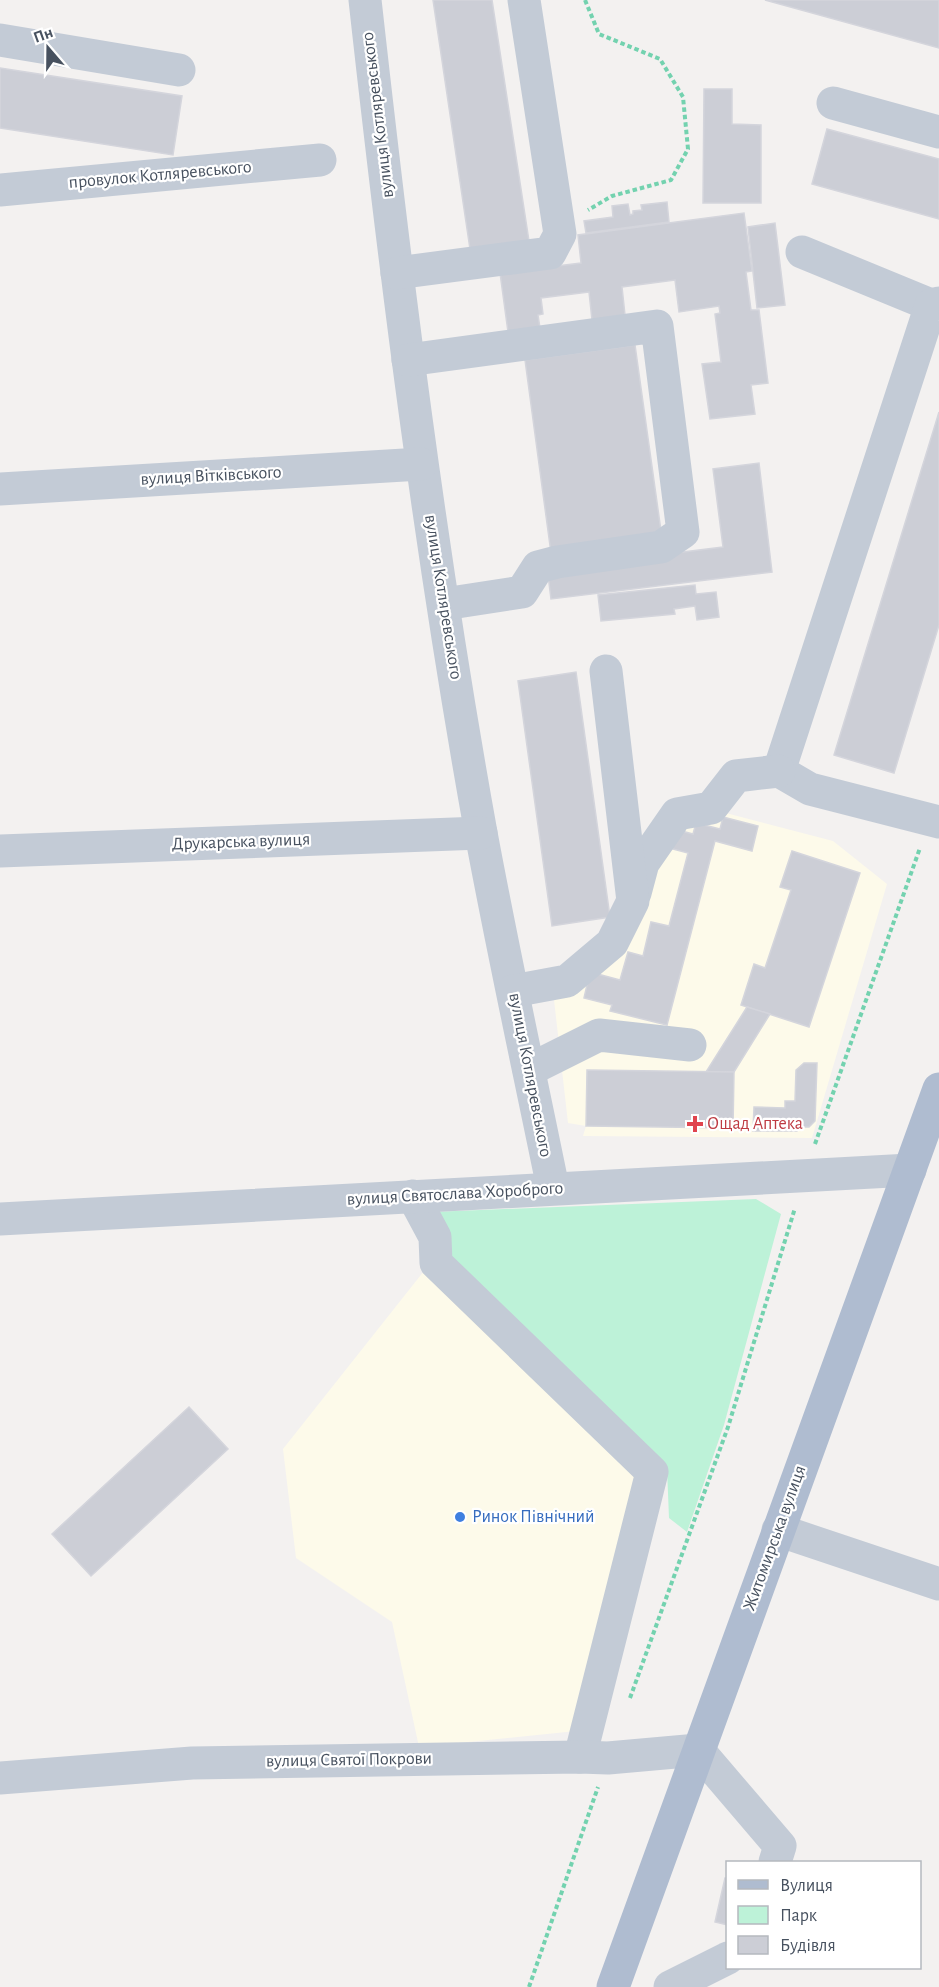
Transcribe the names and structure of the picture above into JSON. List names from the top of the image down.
{
  "streets": {
    "main road": ["Житомирська вулиця"],
    "street": [
      "вулиця Котляревського",
      "провулок Котляревського",
      "вулиця Вітківського",
      "Друкарська вулиця",
      "вулиця Святослава Хороброго",
      "вулиця Святої Покрови"
    ]
  },
  "crossings": [
    ["вулиця Котляревського", "вулиця Вітківського"],
    ["вулиця Котляревського", "Друкарська вулиця"],
    ["вулиця Котляревського", "вулиця Святослава Хороброго"],
    ["вулиця Святослава Хороброго", "Житомирська вулиця"],
    ["Житомирська вулиця", "вулиця Святої Покрови"]
  ],
  "places": {
    "health": ["Ощад Аптека"],
    "other": ["Ринок Північний"]
  },
  "legend": ["Вулиця", "Парк", "Будівля"],
  "north": "top"
}
